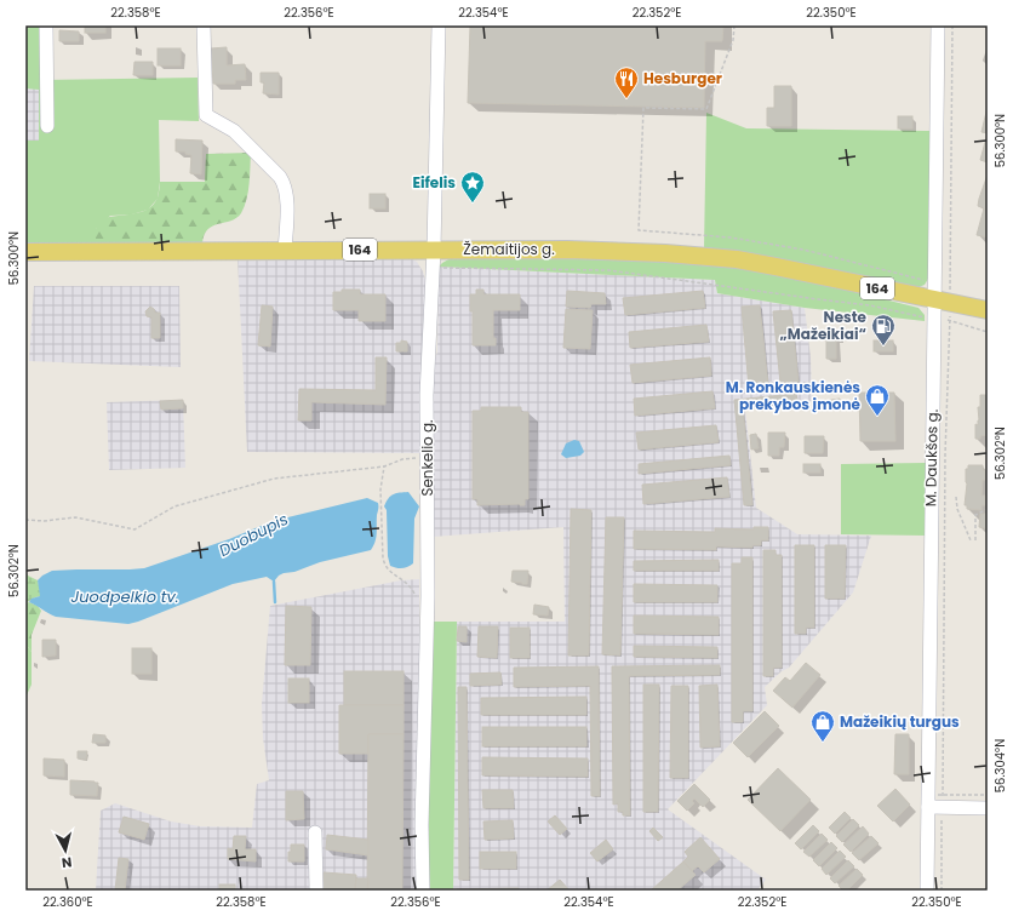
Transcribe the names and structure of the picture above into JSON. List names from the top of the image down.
{
  "streets": {
    "main road": ["164", "Žemaitijos g."],
    "street": ["Senkelio g.", "M. Daukšos g."]
  },
  "crossings": [
    ["Žemaitijos g.", "Senkelio g."],
    ["Žemaitijos g.", "M. Daukšos g."]
  ],
  "water": ["Duobupis", "Juodpelkio tv."],
  "places": {
    "restaurant": ["Hesburger"],
    "place": ["Eifelis"],
    "fuel station": ["Neste „Mažeikiai“"],
    "shop": ["M. Ronkauskienės prekybos įmonė", "Mažeikių turgus"]
  },
  "north": "bottom",
  "coordinates": [
    "22.358°E",
    "22.356°E",
    "22.354°E",
    "22.352°E",
    "22.350°E",
    "56.300°N",
    "56.302°N",
    "56.304°N",
    "22.360°E"
  ]
}
